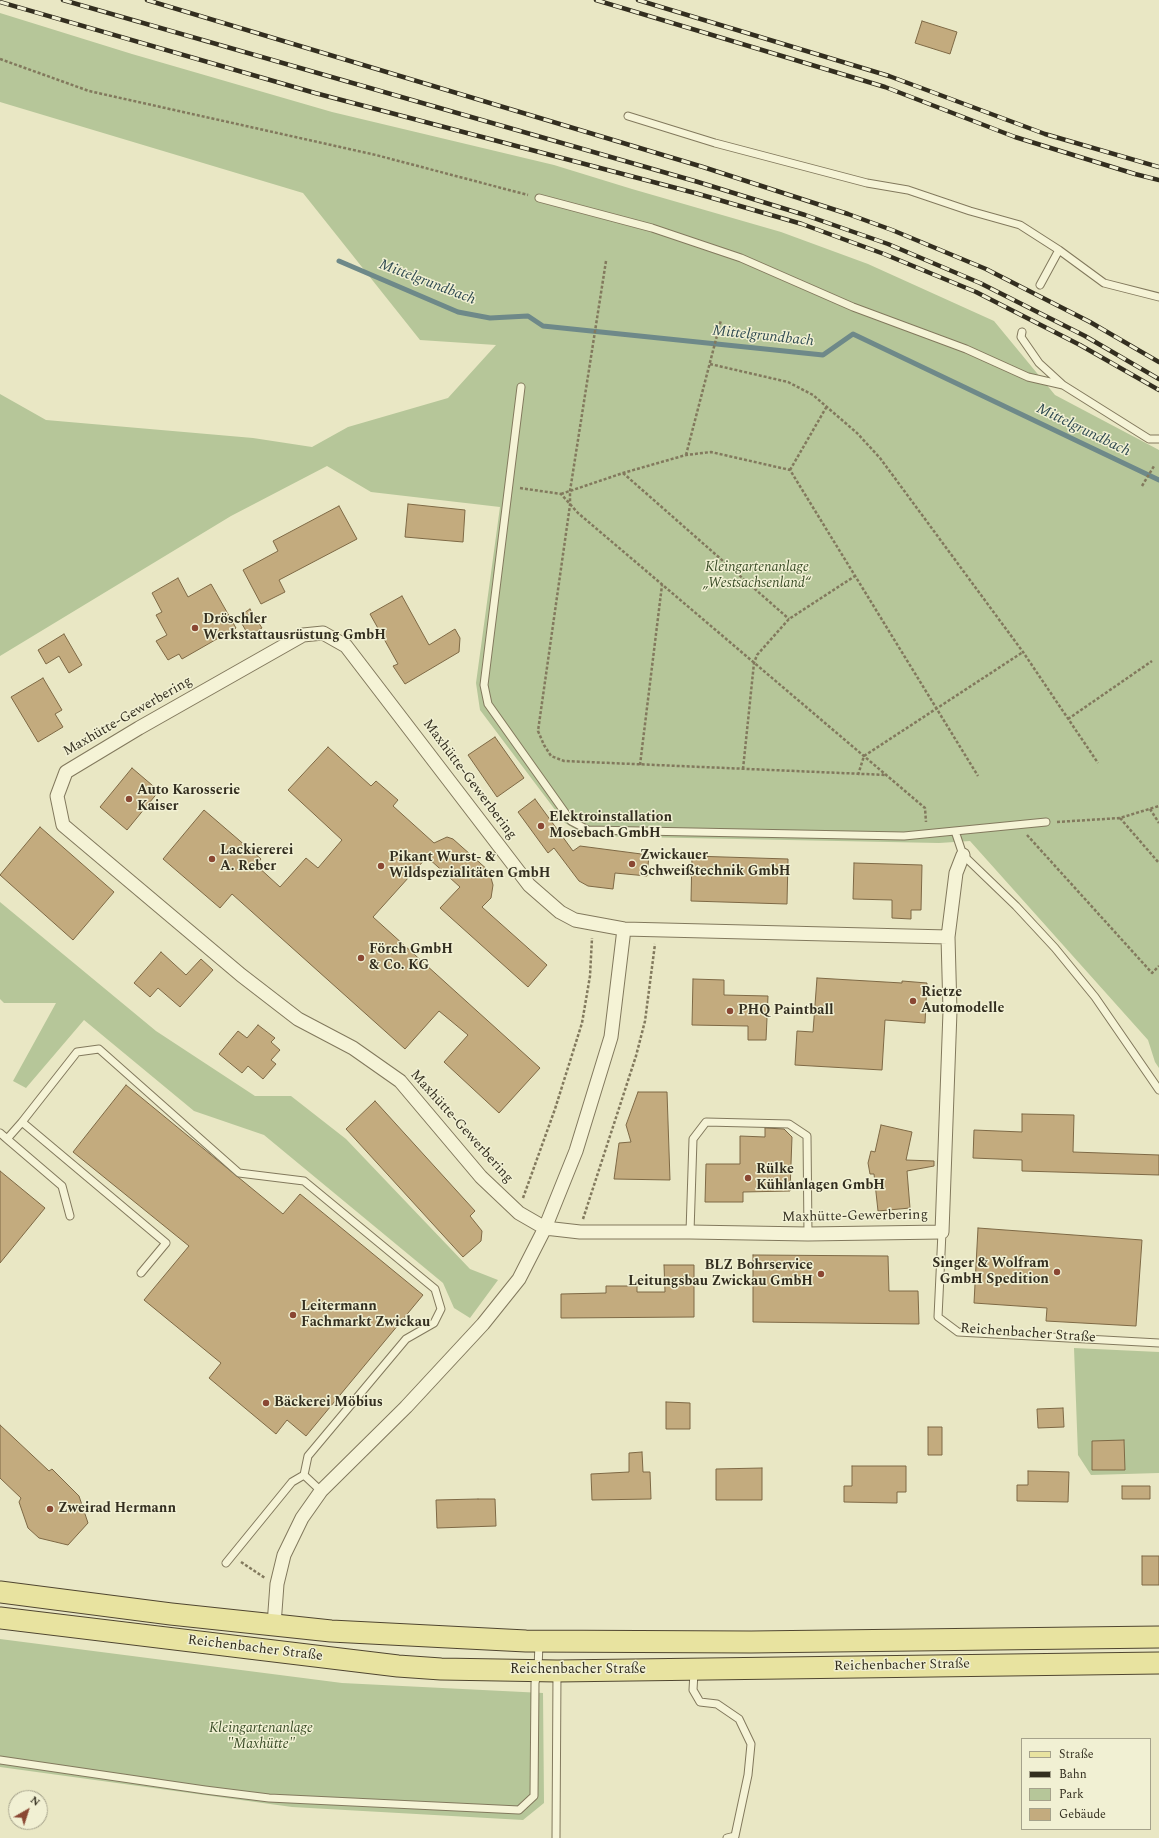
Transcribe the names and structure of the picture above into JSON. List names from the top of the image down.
{
  "streets": {
    "main road": ["Reichenbacher Straße"],
    "street": ["Maxhütte-Gewerbering"]
  },
  "crossings": [
    ["Maxhütte-Gewerbering", "Reichenbacher Straße"]
  ],
  "water": ["Mittelgrundbach"],
  "parks": ["Kleingartenanlage „Westsachsenland“", "Kleingartenanlage \"Maxhütte\""],
  "places": [
    "Dröschler Werkstattausrüstung GmbH",
    "Auto Karosserie Kaiser",
    "Elektroinstallation Mosebach GmbH",
    "Lackiererei A. Reber",
    "Zwickauer Schweißtechnik GmbH",
    "Pikant Wurst- & Wildspezialitäten GmbH",
    "Förch GmbH & Co. KG",
    "Rietze Automodelle",
    "PHQ Paintball",
    "Rülke Kühlanlagen GmbH",
    "Singer & Wolfram GmbH Spedition",
    "BLZ Bohrservice Leitungsbau Zwickau GmbH",
    "Leitermann Fachmarkt Zwickau",
    "Bäckerei Möbius",
    "Zweirad Hermann"
  ],
  "legend": [
    "Straße",
    "Bahn",
    "Park",
    "Gebäude"
  ],
  "north": "top right"
}
